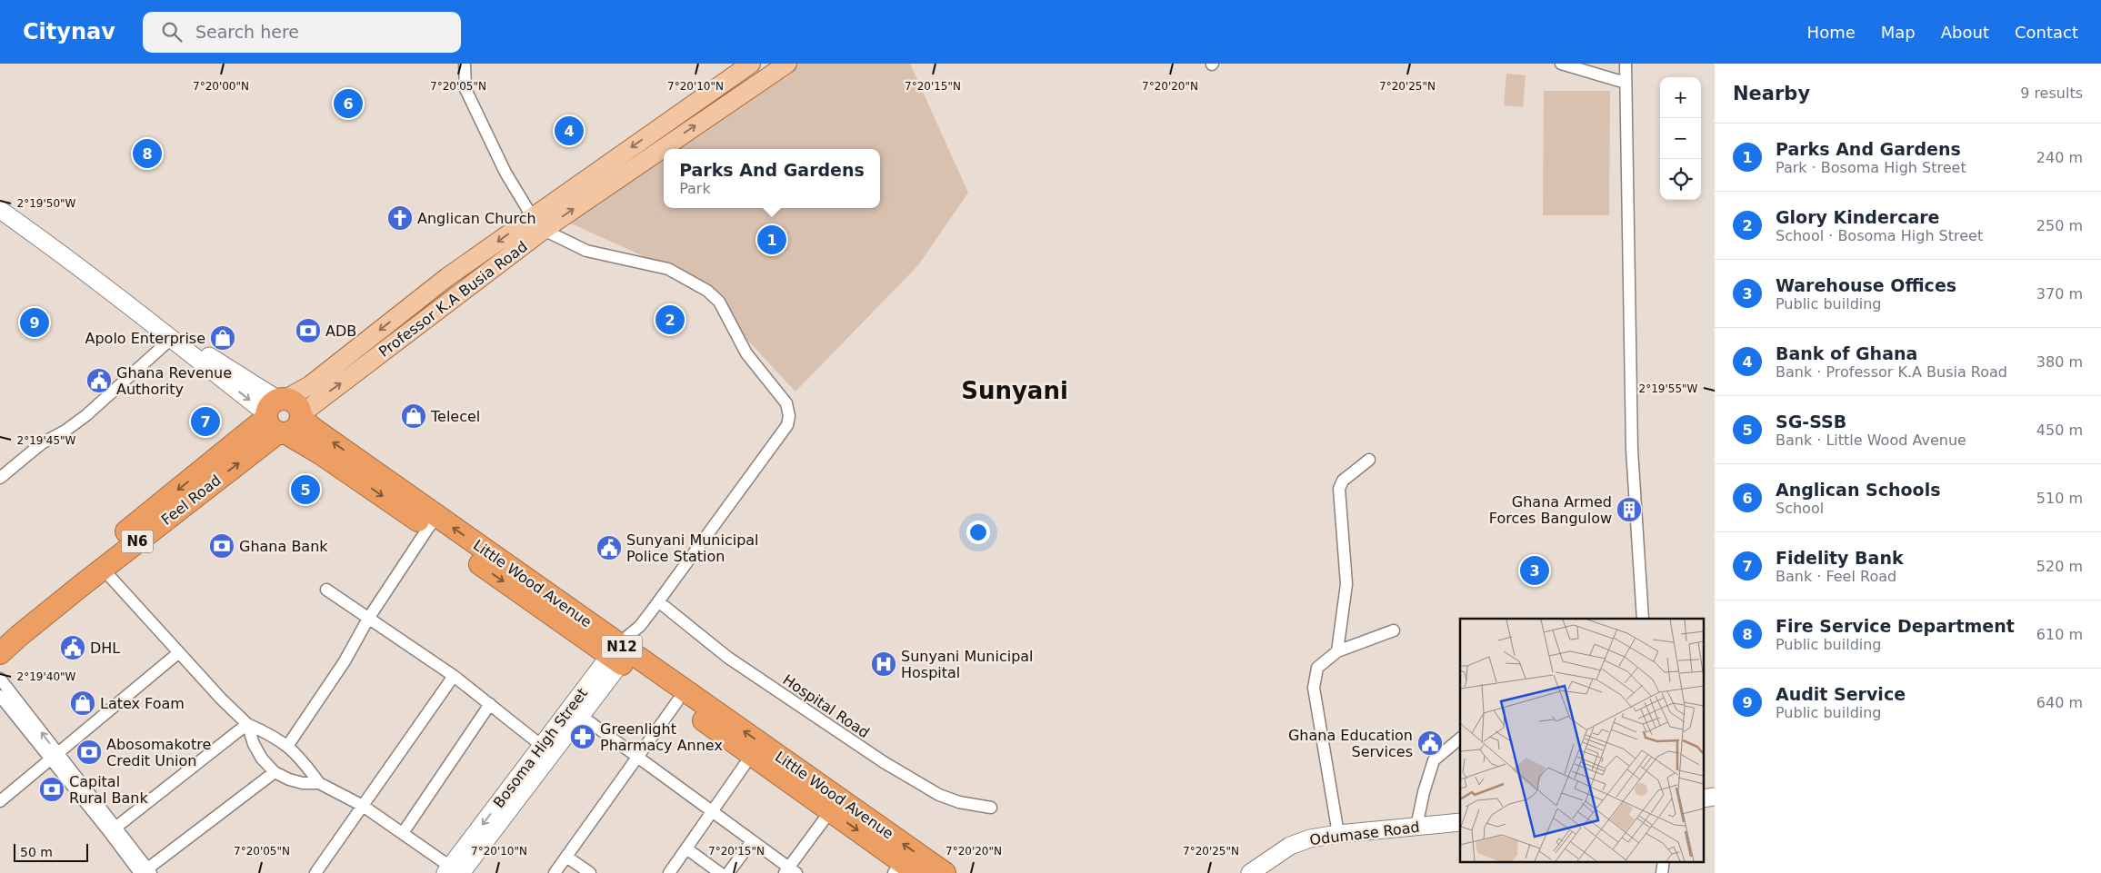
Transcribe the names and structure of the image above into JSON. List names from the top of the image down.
{
  "streets": {
    "highway": [
      "Feel Road",
      "N6",
      "Little Wood Avenue",
      "N12"
    ],
    "main road": ["Professor K.A Busia Road"],
    "street": ["Hospital Road", "Bosoma High Street", "Odumase Road"]
  },
  "crossings": [
    ["Professor K.A Busia Road", "Feel Road"],
    ["Professor K.A Busia Road", "Little Wood Avenue"],
    ["Professor K.A Busia Road", "Bosoma High Street"],
    ["Feel Road", "Little Wood Avenue"],
    ["Little Wood Avenue", "Bosoma High Street"],
    ["Hospital Road", "Bosoma High Street"]
  ],
  "districts": ["Sunyani"],
  "places": {
    "church": ["Anglican Church"],
    "bank": [
      "ADB",
      "Ghana Bank",
      "Abosomakotre Credit Union",
      "Capital Rural Bank"
    ],
    "shop": ["Apolo Enterprise", "Telecel", "Latex Foam"],
    "public building": [
      "Ghana Revenue Authority",
      "Sunyani Municipal Police Station",
      "DHL",
      "Ghana Education Services"
    ],
    "building": ["Ghana Armed Forces Bangulow"],
    "hospital": ["Sunyani Municipal Hospital"],
    "pharmacy": ["Greenlight Pharmacy Annex"]
  },
  "scale_bar": "50 m",
  "page": {
    "header": "Citynav",
    "search": "Search here",
    "nav": [
      "Home",
      "Map",
      "About",
      "Contact"
    ],
    "heading": ["Nearby", "9 results"],
    "map_buttons": ["+", "−"],
    "pins": [
      "6",
      "4",
      "8",
      "1",
      "2",
      "9",
      "7",
      "5",
      "3"
    ],
    "list": [
      {
        "mark": "1",
        "name": "Parks And Gardens",
        "note": "Park · Bosoma High Street",
        "value": "240 m"
      },
      {
        "mark": "2",
        "name": "Glory Kindercare",
        "note": "School · Bosoma High Street",
        "value": "250 m"
      },
      {
        "mark": "3",
        "name": "Warehouse Offices",
        "note": "Public building",
        "value": "370 m"
      },
      {
        "mark": "4",
        "name": "Bank of Ghana",
        "note": "Bank · Professor K.A Busia Road",
        "value": "380 m"
      },
      {
        "mark": "5",
        "name": "SG-SSB",
        "note": "Bank · Little Wood Avenue",
        "value": "450 m"
      },
      {
        "mark": "6",
        "name": "Anglican Schools",
        "note": "School",
        "value": "510 m"
      },
      {
        "mark": "7",
        "name": "Fidelity Bank",
        "note": "Bank · Feel Road",
        "value": "520 m"
      },
      {
        "mark": "8",
        "name": "Fire Service Department",
        "note": "Public building",
        "value": "610 m"
      },
      {
        "mark": "9",
        "name": "Audit Service",
        "note": "Public building",
        "value": "640 m"
      }
    ],
    "popup": ["Parks And Gardens", "Park"],
    "scale": "50 m"
  },
  "coordinates": [
    "7°20'00\"N",
    "7°20'05\"N",
    "7°20'10\"N",
    "7°20'15\"N",
    "7°20'20\"N",
    "7°20'25\"N",
    "2°19'50\"W",
    "2°19'55\"W",
    "2°19'45\"W",
    "2°19'40\"W"
  ]
}
